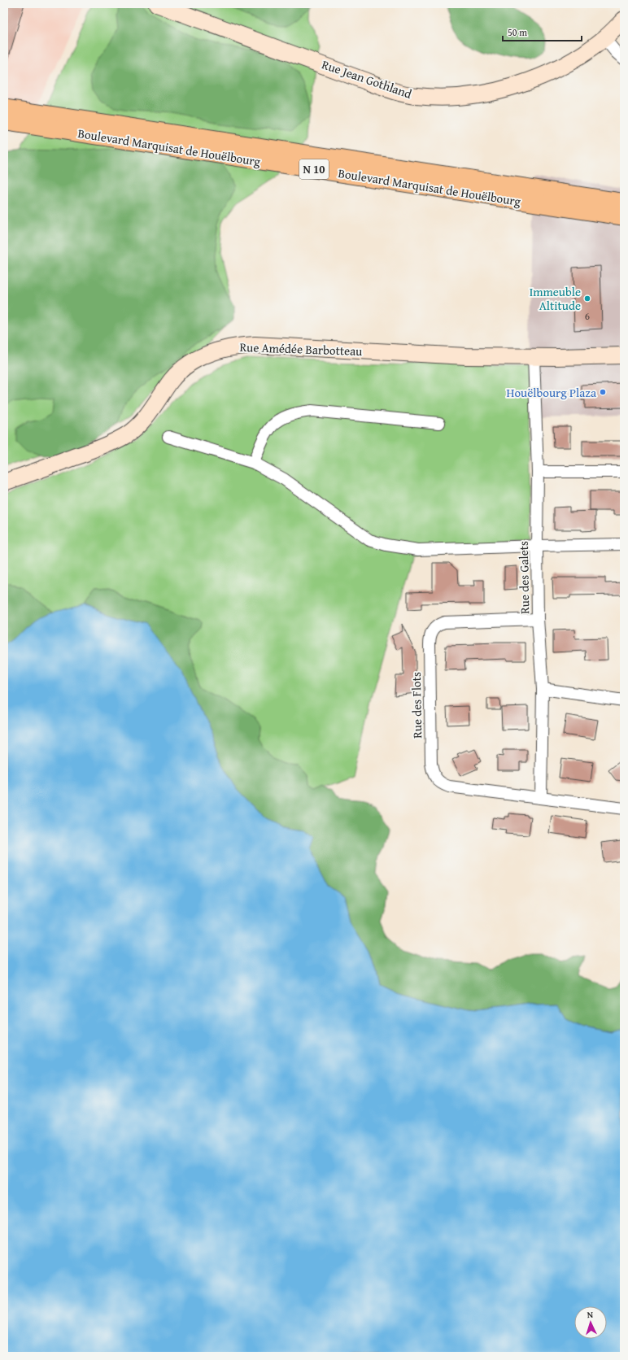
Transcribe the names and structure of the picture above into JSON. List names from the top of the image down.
{
  "streets": {
    "main road": ["Boulevard Marquisat de Houëlbourg", "N 10"],
    "street": [
      "Rue Jean Gothland",
      "Rue Amédée Barbotteau",
      "Rue des Galets",
      "Rue des Flots"
    ]
  },
  "crossings": [
    ["Rue Amédée Barbotteau", "Rue des Galets"],
    ["Rue des Galets", "Rue des Flots"]
  ],
  "places": ["Immeuble Altitude", "Houëlbourg Plaza"],
  "house_numbers": ["6"],
  "scale_bar": "50 m",
  "north": "top"
}
